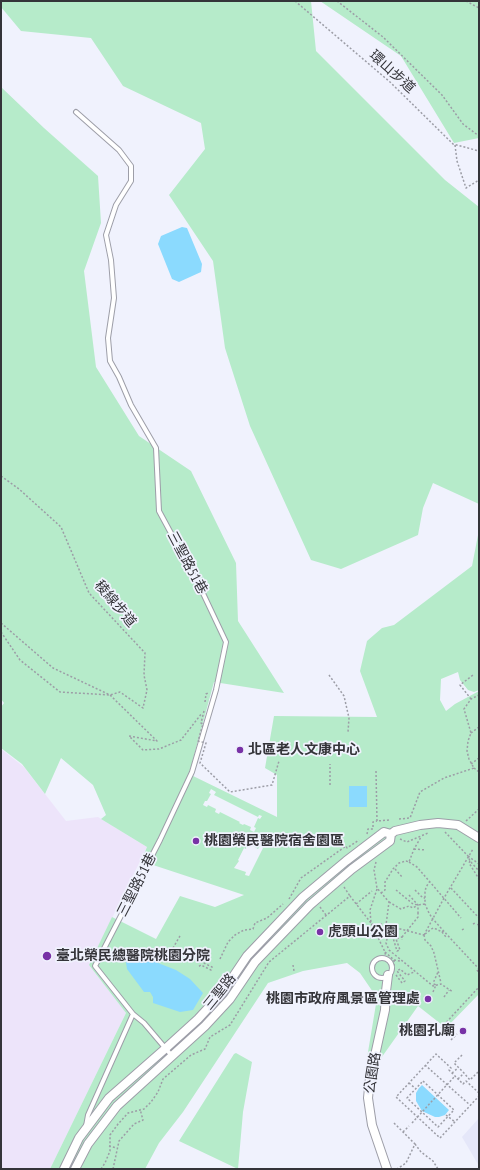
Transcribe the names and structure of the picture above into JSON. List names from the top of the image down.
{
  "streets": {
    "street": ["三聖路", "公園路"],
    "lane": ["三聖路51巷"],
    "path": ["環山步道", "稜線步道"]
  },
  "crossings": [
    ["三聖路51巷", "三聖路"]
  ],
  "places": [
    "北區老人文康中心",
    "桃園榮民醫院宿舍園區",
    "虎頭山公園",
    "臺北榮民總醫院桃園分院",
    "桃園市政府風景區管理處",
    "桃園孔廟"
  ]
}
